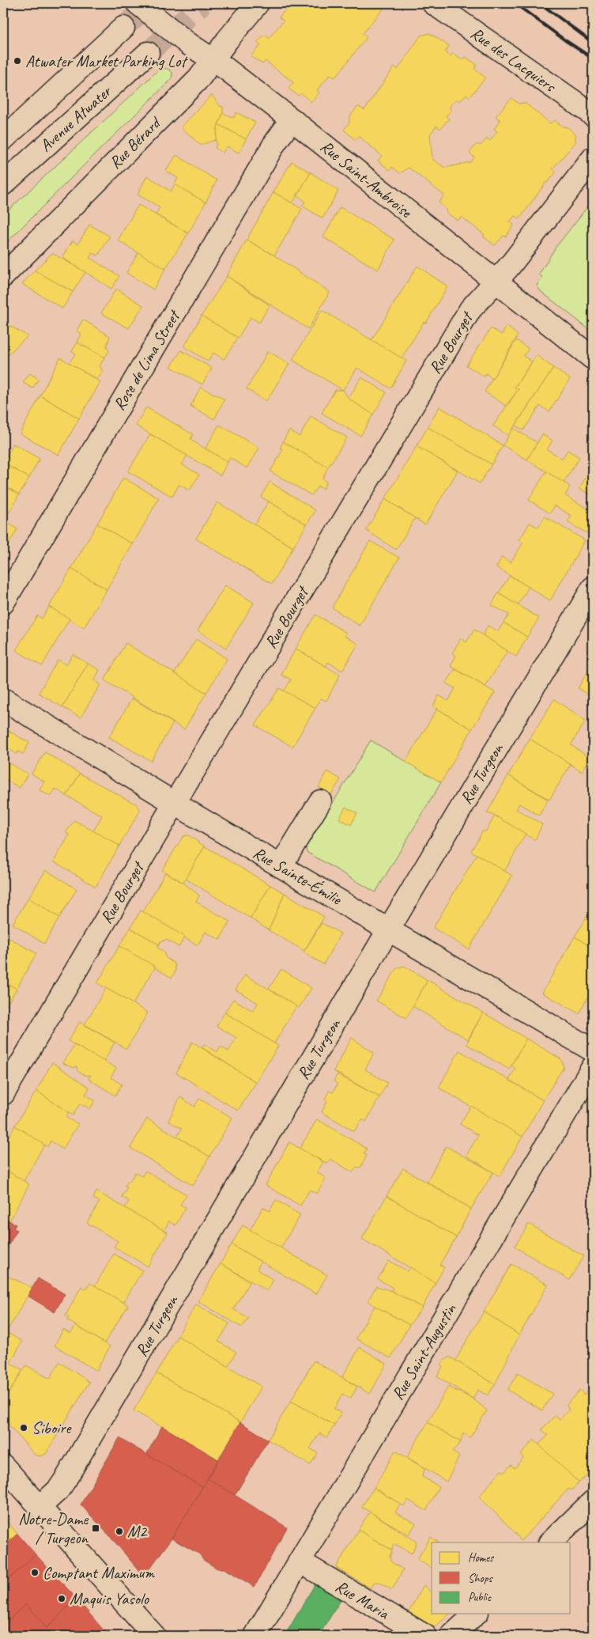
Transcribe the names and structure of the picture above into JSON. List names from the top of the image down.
{
  "streets": {
    "street": [
      "Rue des Lacquiers",
      "Avenue Atwater",
      "Rue Bérard",
      "Rue Saint-Ambroise",
      "Rue Bourget",
      "Rose de Lima Street",
      "Rue Turgeon",
      "Rue Sainte-Émilie",
      "Rue Saint-Augustin",
      "Rue Maria"
    ]
  },
  "crossings": [
    ["Rue Bérard", "Rue Saint-Ambroise"],
    ["Rue Saint-Ambroise", "Rue Bourget"],
    ["Rue Saint-Ambroise", "Rose de Lima Street"],
    ["Rue Bourget", "Rue Sainte-Émilie"],
    ["Rue Turgeon", "Rue Sainte-Émilie"],
    ["Rue Saint-Augustin", "Rue Maria"]
  ],
  "places": {
    "other": [
      "Atwater Market Parking Lot",
      "Siboire",
      "M2",
      "Comptant Maximum",
      "Maquis Yasolo"
    ],
    "transit": ["Notre-Dame / Turgeon"]
  },
  "legend": ["Homes", "Shops", "Public"]
}
